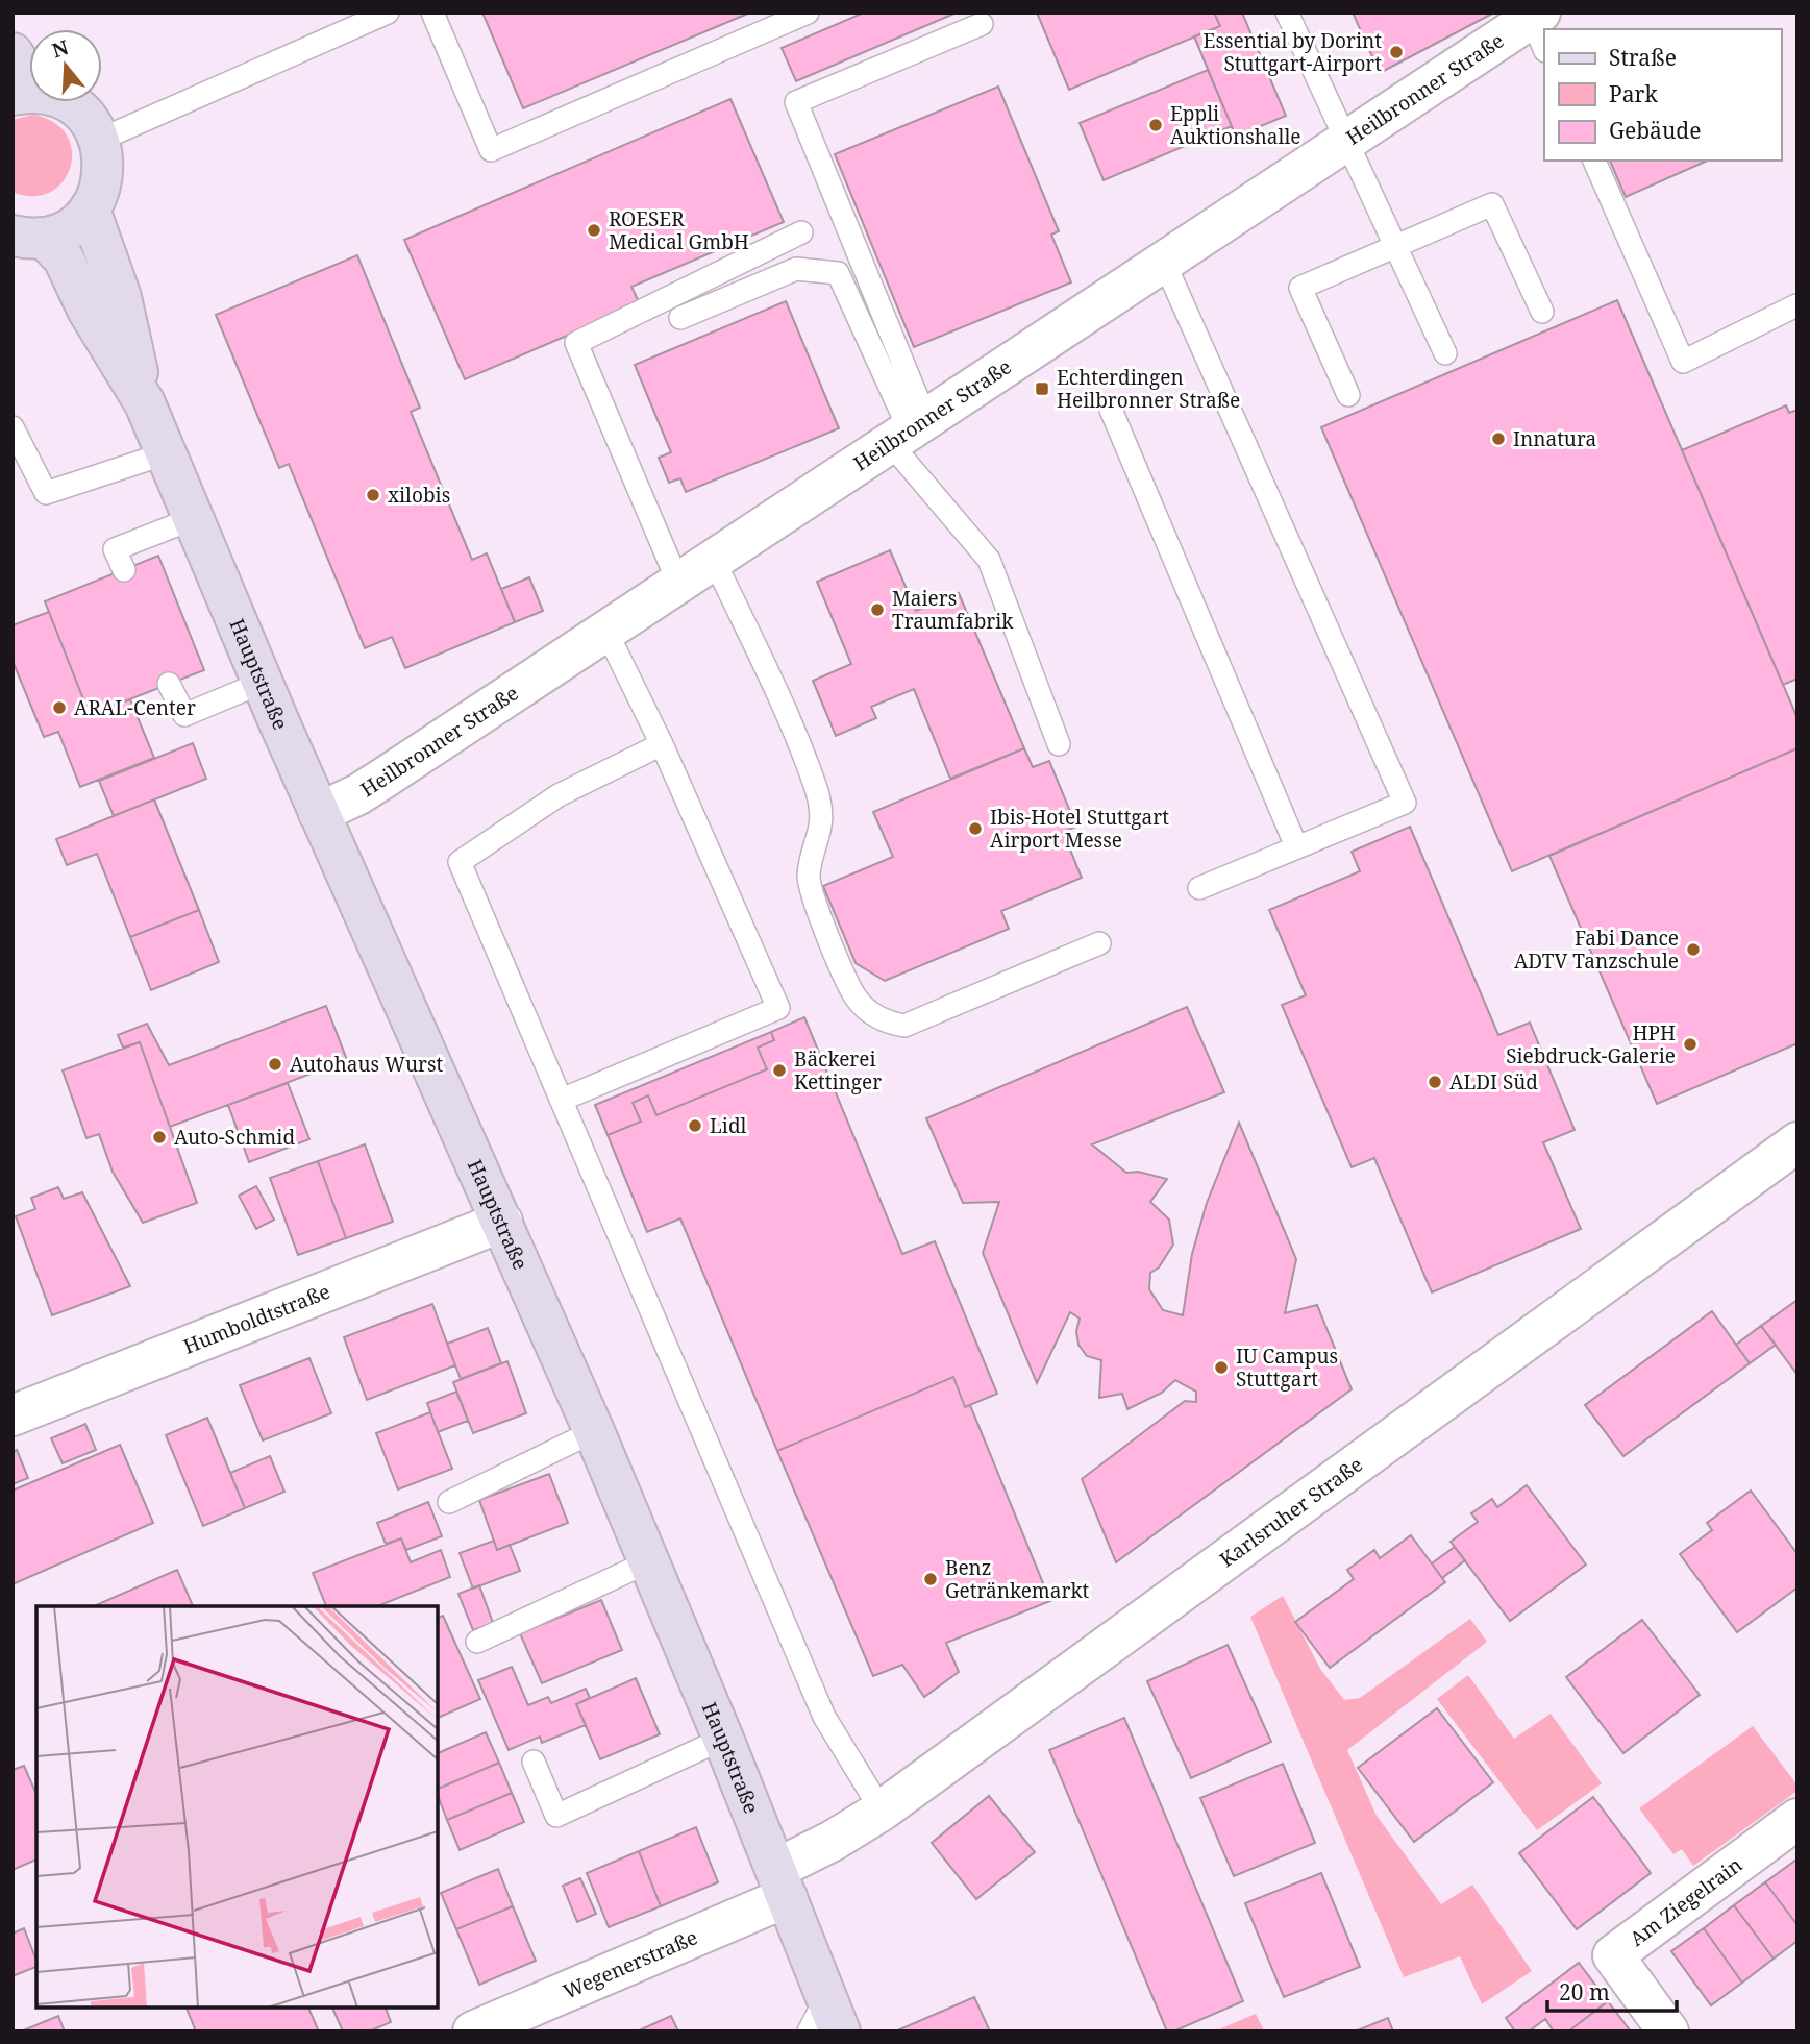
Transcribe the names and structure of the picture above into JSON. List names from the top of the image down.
{
  "streets": {
    "main road": ["Hauptstraße"],
    "street": [
      "Heilbronner Straße",
      "Humboldtstraße",
      "Karlsruher Straße",
      "Am Ziegelrain",
      "Wegenerstraße"
    ]
  },
  "crossings": [
    ["Heilbronner Straße", "Hauptstraße"],
    ["Hauptstraße", "Humboldtstraße"],
    ["Hauptstraße", "Karlsruher Straße"],
    ["Hauptstraße", "Wegenerstraße"],
    ["Karlsruher Straße", "Wegenerstraße"]
  ],
  "places": {
    "other": [
      "Essential by Dorint Stuttgart-Airport",
      "Eppli Auktionshalle",
      "ROESER Medical GmbH",
      "Innatura",
      "xilobis",
      "Maiers Traumfabrik",
      "ARAL-Center",
      "Ibis-Hotel Stuttgart Airport Messe",
      "Fabi Dance ADTV Tanzschule",
      "HPH Siebdruck-Galerie",
      "Autohaus Wurst",
      "Bäckerei Kettinger",
      "ALDI Süd",
      "Lidl",
      "Auto-Schmid",
      "IU Campus Stuttgart",
      "Benz Getränkemarkt"
    ],
    "transit": ["Echterdingen Heilbronner Straße"]
  },
  "legend": ["Straße", "Park", "Gebäude"],
  "scale_bar": "20 m",
  "north": "top"
}
